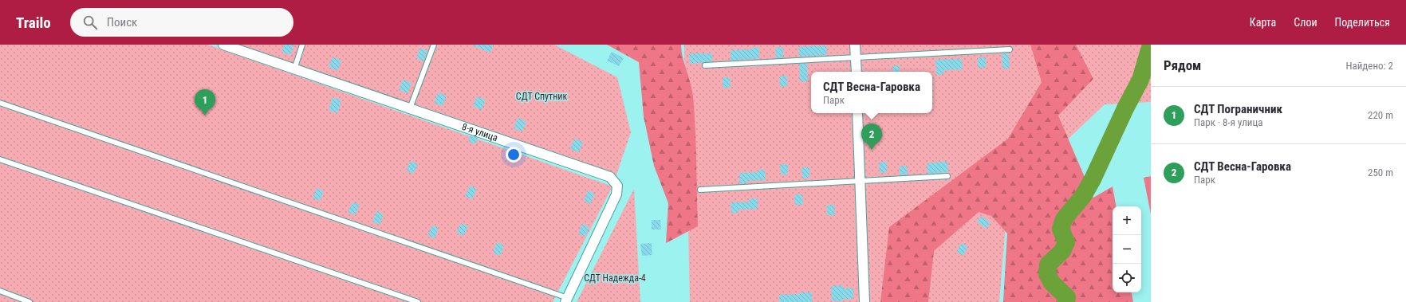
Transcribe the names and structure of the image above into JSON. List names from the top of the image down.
{
  "streets": {
    "street": ["8-я улица"]
  },
  "parks": ["СДТ Спутник", "СДТ Надежда-4"],
  "page": {
    "header": "Trailo",
    "search": "Поиск",
    "nav": ["Карта", "Слои", "Поделиться"],
    "heading": ["Рядом", "Найдено: 2"],
    "popup": ["СДТ Весна-Гаровка", "Парк"],
    "list": [
      {
        "mark": "1",
        "name": "СДТ Пограничник",
        "note": "Парк · 8-я улица",
        "value": "220 m"
      },
      {
        "mark": "2",
        "name": "СДТ Весна-Гаровка",
        "note": "Парк",
        "value": "250 m"
      }
    ],
    "pins": ["1", "2"],
    "map_buttons": ["+", "−"]
  }
}
